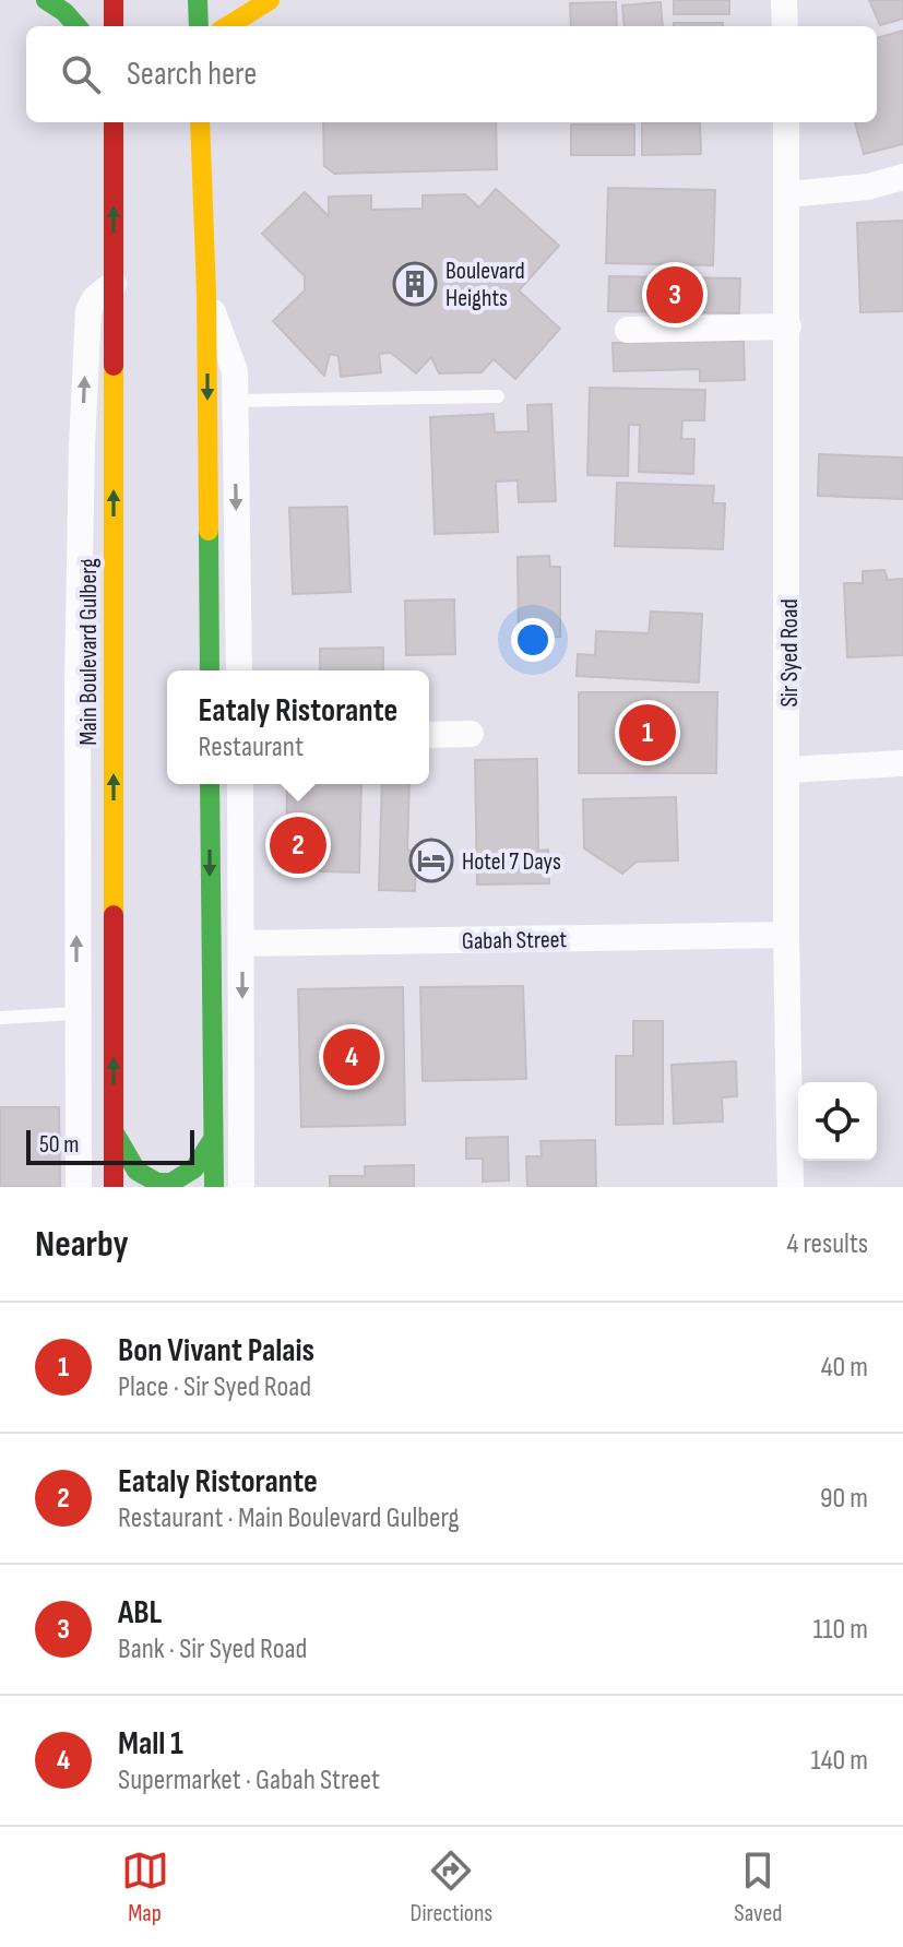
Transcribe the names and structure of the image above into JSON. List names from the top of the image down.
{
  "streets": {
    "main road": ["Main Boulevard Gulberg"],
    "street": ["Sir Syed Road", "Gabah Street"]
  },
  "crossings": [
    ["Sir Syed Road", "Gabah Street"]
  ],
  "places": {
    "building": ["Boulevard Heights"],
    "hotel": ["Hotel 7 Days"]
  },
  "scale_bar": "50 m",
  "page": {
    "search": "Search here",
    "pins": [
      "3",
      "1",
      "2",
      "4"
    ],
    "popup": ["Eataly Ristorante", "Restaurant"],
    "scale": "50 m",
    "heading": ["Nearby", "4 results"],
    "list": [
      {
        "mark": "1",
        "name": "Bon Vivant Palais",
        "note": "Place · Sir Syed Road",
        "value": "40 m"
      },
      {
        "mark": "2",
        "name": "Eataly Ristorante",
        "note": "Restaurant · Main Boulevard Gulberg",
        "value": "90 m"
      },
      {
        "mark": "3",
        "name": "ABL",
        "note": "Bank · Sir Syed Road",
        "value": "110 m"
      },
      {
        "mark": "4",
        "name": "Mall 1",
        "note": "Supermarket · Gabah Street",
        "value": "140 m"
      }
    ],
    "nav": ["Map", "Directions", "Saved"]
  }
}
